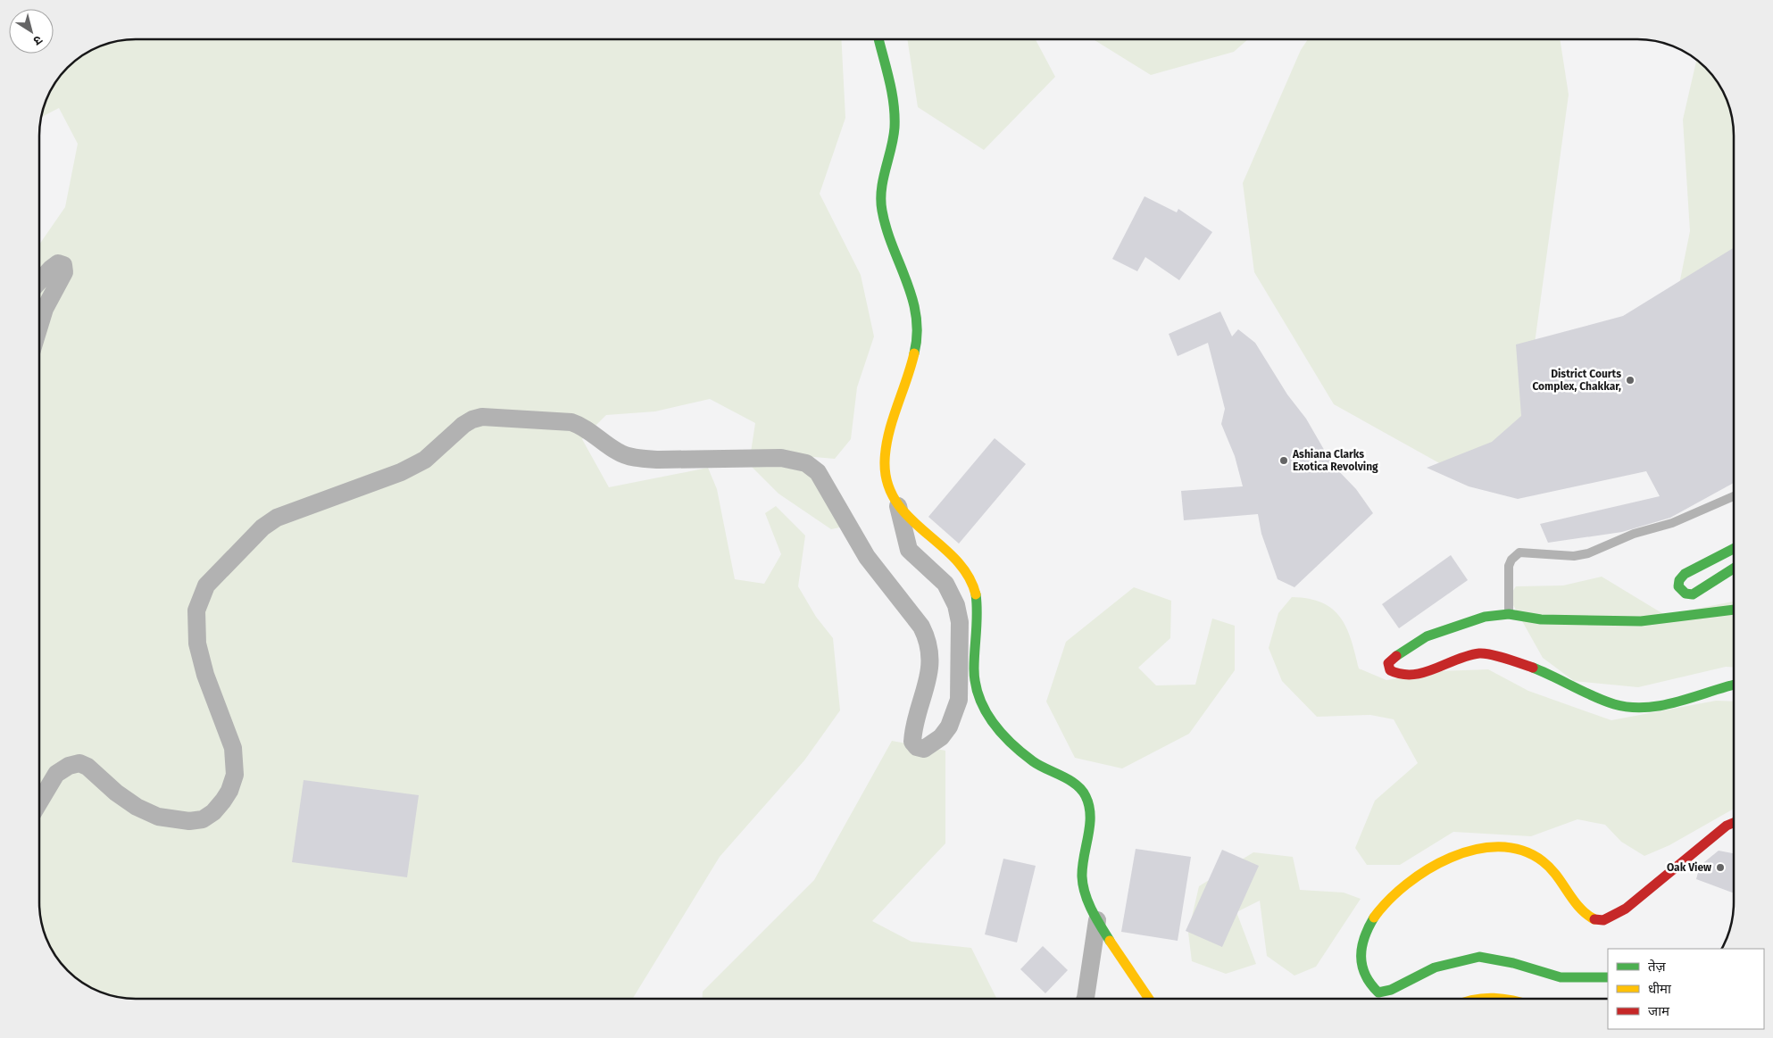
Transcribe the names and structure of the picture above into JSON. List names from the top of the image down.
{
  "places": ["District Courts Complex, Chakkar,", "Ashiana Clarks Exotica Revolving", "Oak View"],
  "legend": ["तेज़", "धीमा", "जाम"],
  "north": "bottom right"
}
